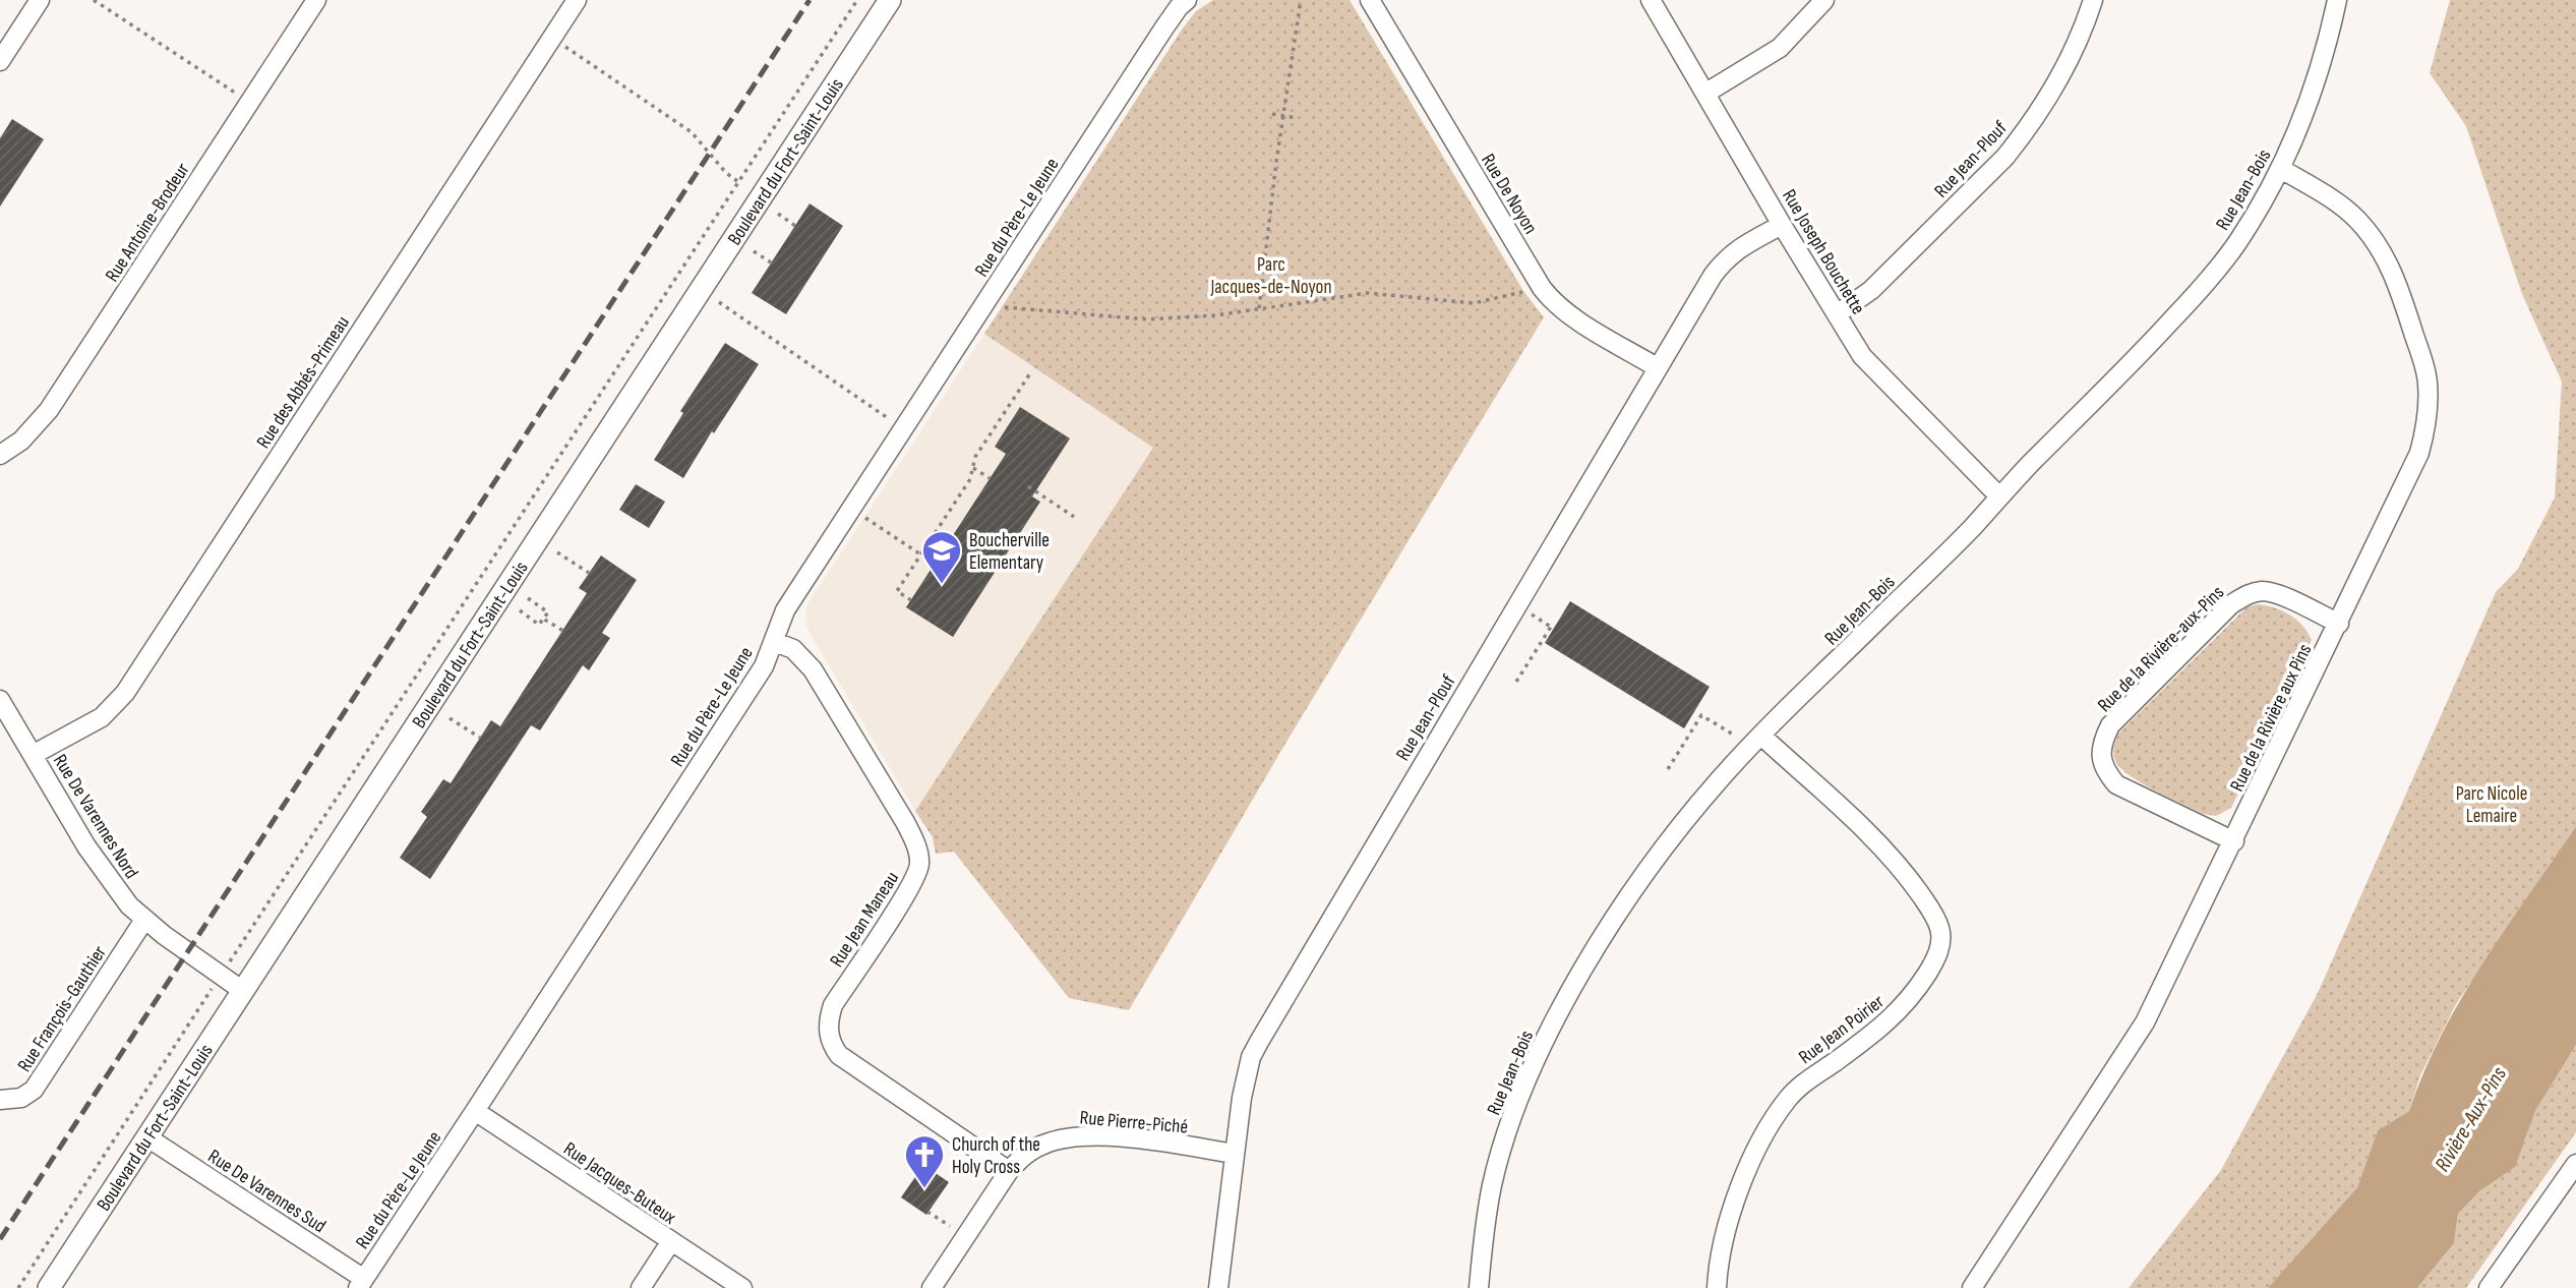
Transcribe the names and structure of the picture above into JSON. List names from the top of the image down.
{
  "streets": {
    "street": [
      "Rue Jean-Plouf",
      "Boulevard du Fort-Saint-Louis",
      "Rue Jean-Bois",
      "Rue De Noyon",
      "Rue du Père-Le Jeune",
      "Rue Antoine-Brodeur",
      "Rue Joseph Bouchette",
      "Rue des Abbés-Primeau",
      "Rue de la Rivière-aux-Pins",
      "Rue de la Rivière aux Pins",
      "Rue De Varennes Nord",
      "Rue Jean Maneau",
      "Rue François-Gauthier",
      "Rue Jean Poirier",
      "Rue Pierre-Piché",
      "Rue Jacques-Buteux",
      "Rue De Varennes Sud"
    ]
  },
  "crossings": [
    ["Rue Jean-Plouf", "Rue De Noyon"],
    ["Rue Jean-Plouf", "Rue Joseph Bouchette"],
    ["Rue Jean-Plouf", "Rue Pierre-Piché"],
    ["Boulevard du Fort-Saint-Louis", "Rue De Varennes Nord"],
    ["Boulevard du Fort-Saint-Louis", "Rue De Varennes Sud"],
    ["Rue Jean-Bois", "Rue Joseph Bouchette"],
    ["Rue Jean-Bois", "Rue de la Rivière aux Pins"],
    ["Rue Jean-Bois", "Rue Jean Poirier"],
    ["Rue du Père-Le Jeune", "Rue Jean Maneau"],
    ["Rue du Père-Le Jeune", "Rue Jacques-Buteux"],
    ["Rue du Père-Le Jeune", "Rue De Varennes Sud"],
    ["Rue des Abbés-Primeau", "Rue De Varennes Nord"],
    ["Rue de la Rivière-aux-Pins", "Rue de la Rivière aux Pins"],
    ["Rue De Varennes Nord", "Rue François-Gauthier"],
    ["Rue Jean Maneau", "Rue Pierre-Piché"]
  ],
  "water": ["Rivière-Aux-Pins"],
  "parks": ["Parc Jacques-de-Noyon", "Parc Nicole Lemaire"],
  "places": {
    "school or university": ["Boucherville Elementary"],
    "church": ["Church of the Holy Cross"]
  }
}
